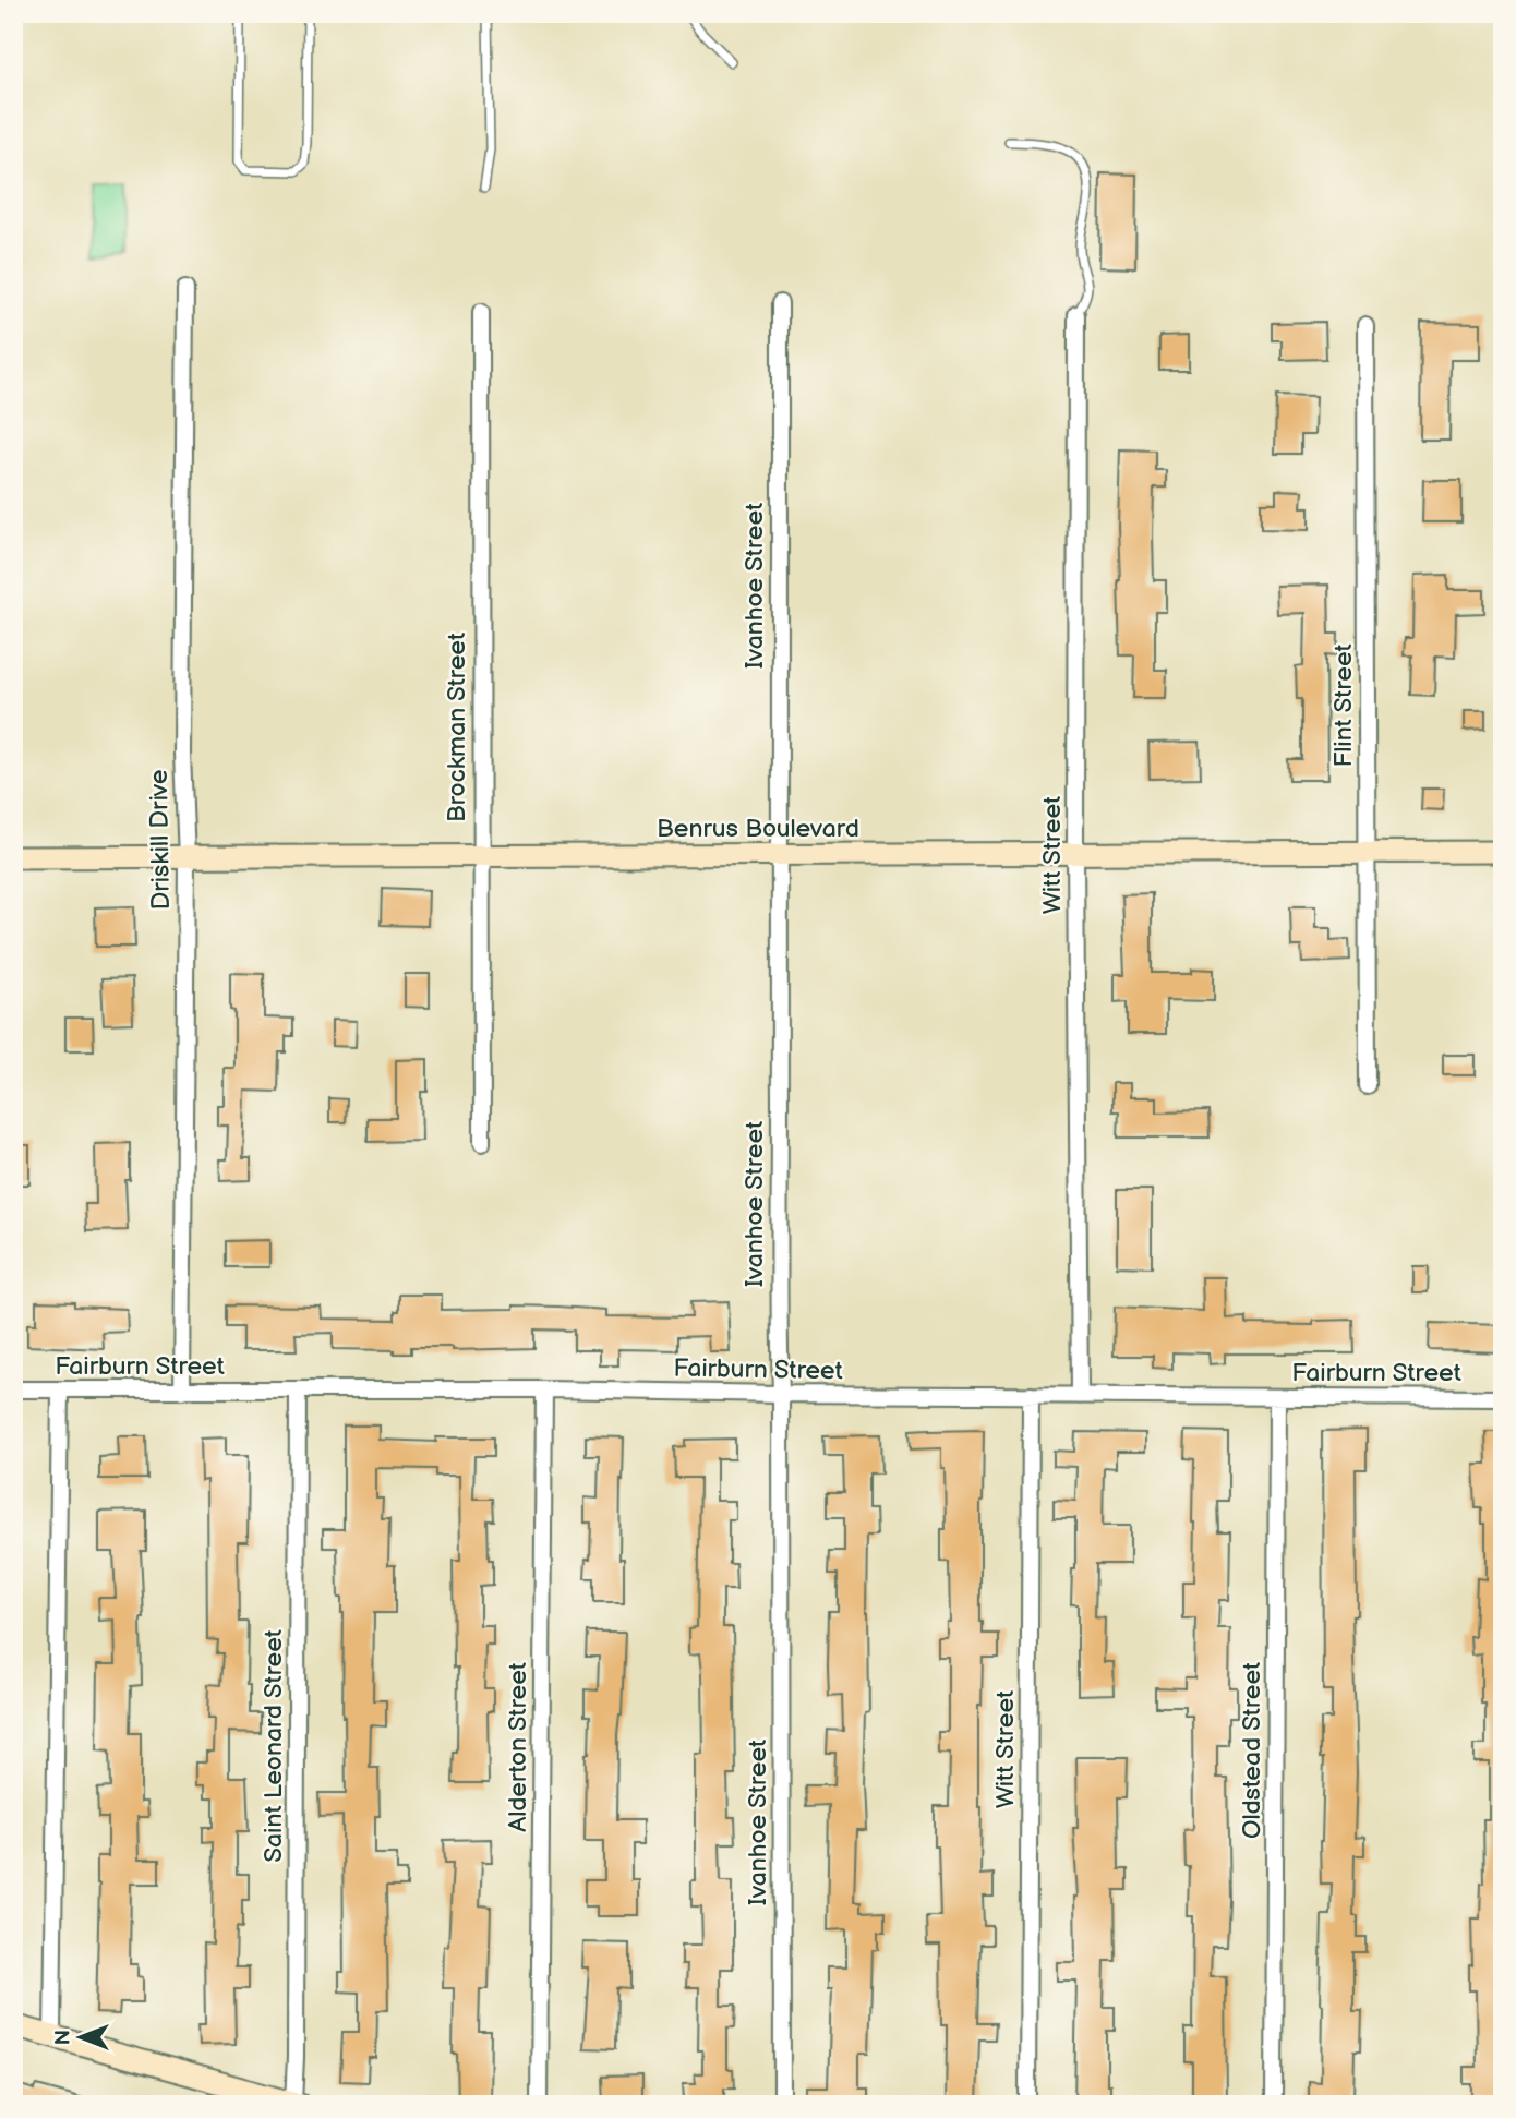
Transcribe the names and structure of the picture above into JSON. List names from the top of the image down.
{
  "streets": {
    "street": [
      "Ivanhoe Street",
      "Flint Street",
      "Brockman Street",
      "Benrus Boulevard",
      "Driskill Drive",
      "Witt Street",
      "Fairburn Street",
      "Saint Leonard Street",
      "Alderton Street",
      "Oldstead Street"
    ]
  },
  "crossings": [
    ["Ivanhoe Street", "Benrus Boulevard"],
    ["Ivanhoe Street", "Fairburn Street"],
    ["Flint Street", "Benrus Boulevard"],
    ["Brockman Street", "Benrus Boulevard"],
    ["Benrus Boulevard", "Driskill Drive"],
    ["Benrus Boulevard", "Witt Street"],
    ["Driskill Drive", "Fairburn Street"],
    ["Witt Street", "Fairburn Street"],
    ["Fairburn Street", "Saint Leonard Street"],
    ["Fairburn Street", "Alderton Street"],
    ["Fairburn Street", "Oldstead Street"]
  ],
  "north": "left"
}
